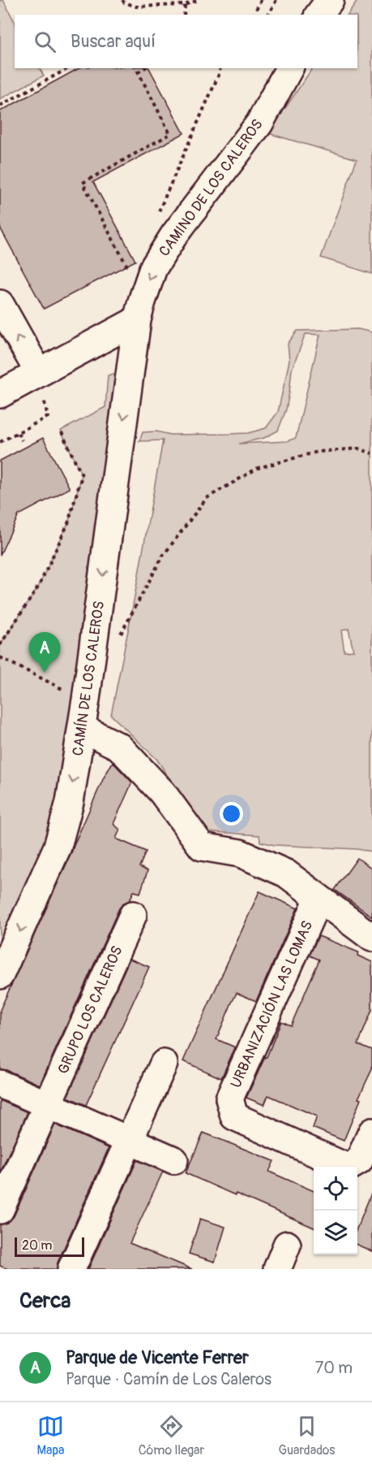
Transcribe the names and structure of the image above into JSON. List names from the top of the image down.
{
  "streets": {
    "street": [
      "CAMINO DE LOS CALEROS",
      "CAMÍN DE LOS CALEROS",
      "URBANIZACIÓN LAS LOMAS",
      "GRUPO LOS CALEROS"
    ]
  },
  "crossings": [
    ["CAMINO DE LOS CALEROS", "CAMÍN DE LOS CALEROS"]
  ],
  "one_way": ["CAMINO DE LOS CALEROS", "CAMÍN DE LOS CALEROS"],
  "scale_bar": "20 m",
  "page": {
    "search": "Buscar aquí",
    "pins": "A",
    "scale": "20 m",
    "heading": "Cerca",
    "list": [
      {
        "mark": "A",
        "name": "Parque de Vicente Ferrer",
        "note": "Parque · Camín de Los Caleros",
        "value": "70 m"
      }
    ],
    "nav": ["Mapa", "Cómo llegar", "Guardados"]
  }
}
